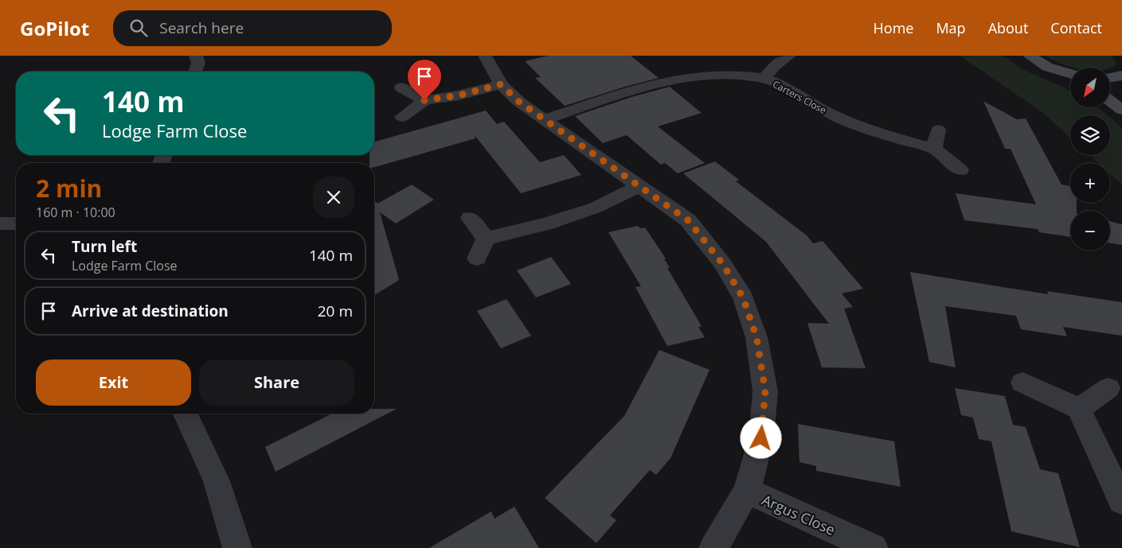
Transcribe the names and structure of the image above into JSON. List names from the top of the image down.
{
  "streets": {
    "street": ["Carters Close", "Argus Close"]
  },
  "north": "bottom left",
  "page": {
    "header": "GoPilot",
    "search": "Search here",
    "nav": [
      "Home",
      "Map",
      "About",
      "Contact"
    ],
    "map_buttons": ["+", "−"],
    "turn": ["140 m", "Lodge Farm Close"],
    "heading": ["2 min", "160 m · 10:00"],
    "list": [
      {
        "name": "Turn left",
        "note": "Lodge Farm Close",
        "value": "140 m"
      },
      {
        "name": "Arrive at destination",
        "value": "20 m"
      }
    ],
    "buttons": ["Exit", "Share"]
  }
}
